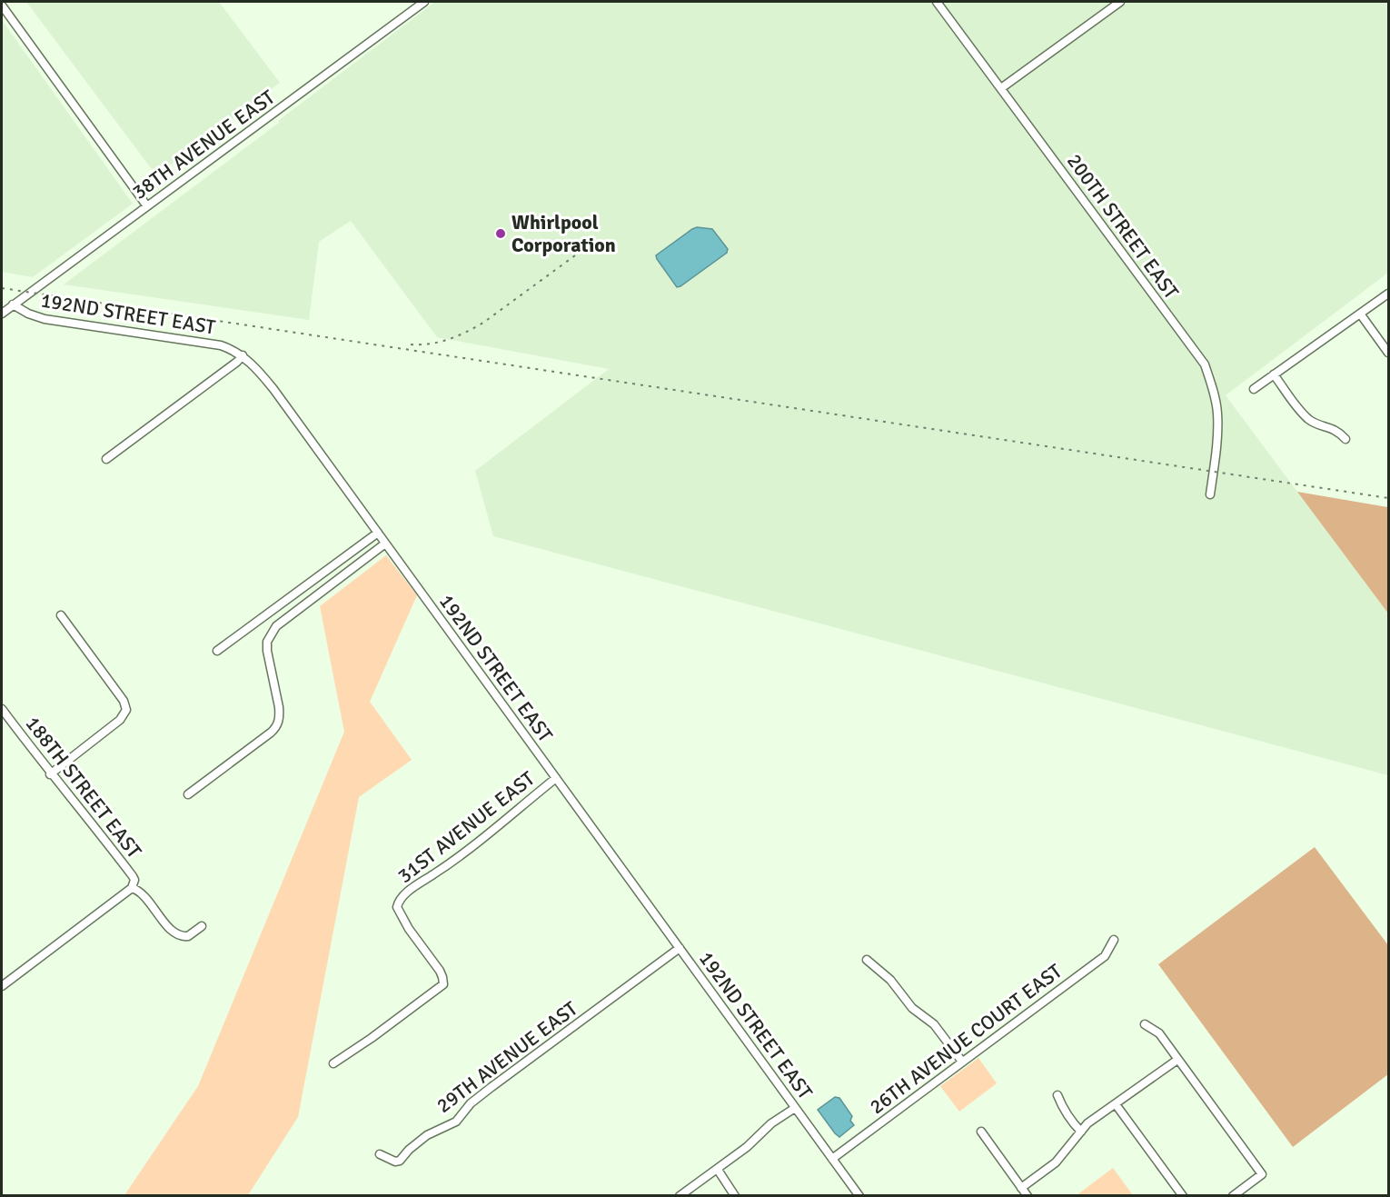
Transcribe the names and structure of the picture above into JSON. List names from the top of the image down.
{
  "streets": {
    "street": [
      "38TH AVENUE EAST",
      "200TH STREET EAST",
      "192ND STREET EAST",
      "188TH STREET EAST",
      "31ST AVENUE EAST",
      "26TH AVENUE COURT EAST",
      "29TH AVENUE EAST"
    ]
  },
  "crossings": [
    ["38TH AVENUE EAST", "192ND STREET EAST"],
    ["192ND STREET EAST", "31ST AVENUE EAST"],
    ["192ND STREET EAST", "26TH AVENUE COURT EAST"],
    ["192ND STREET EAST", "29TH AVENUE EAST"]
  ],
  "places": ["Whirlpool Corporation"]
}
